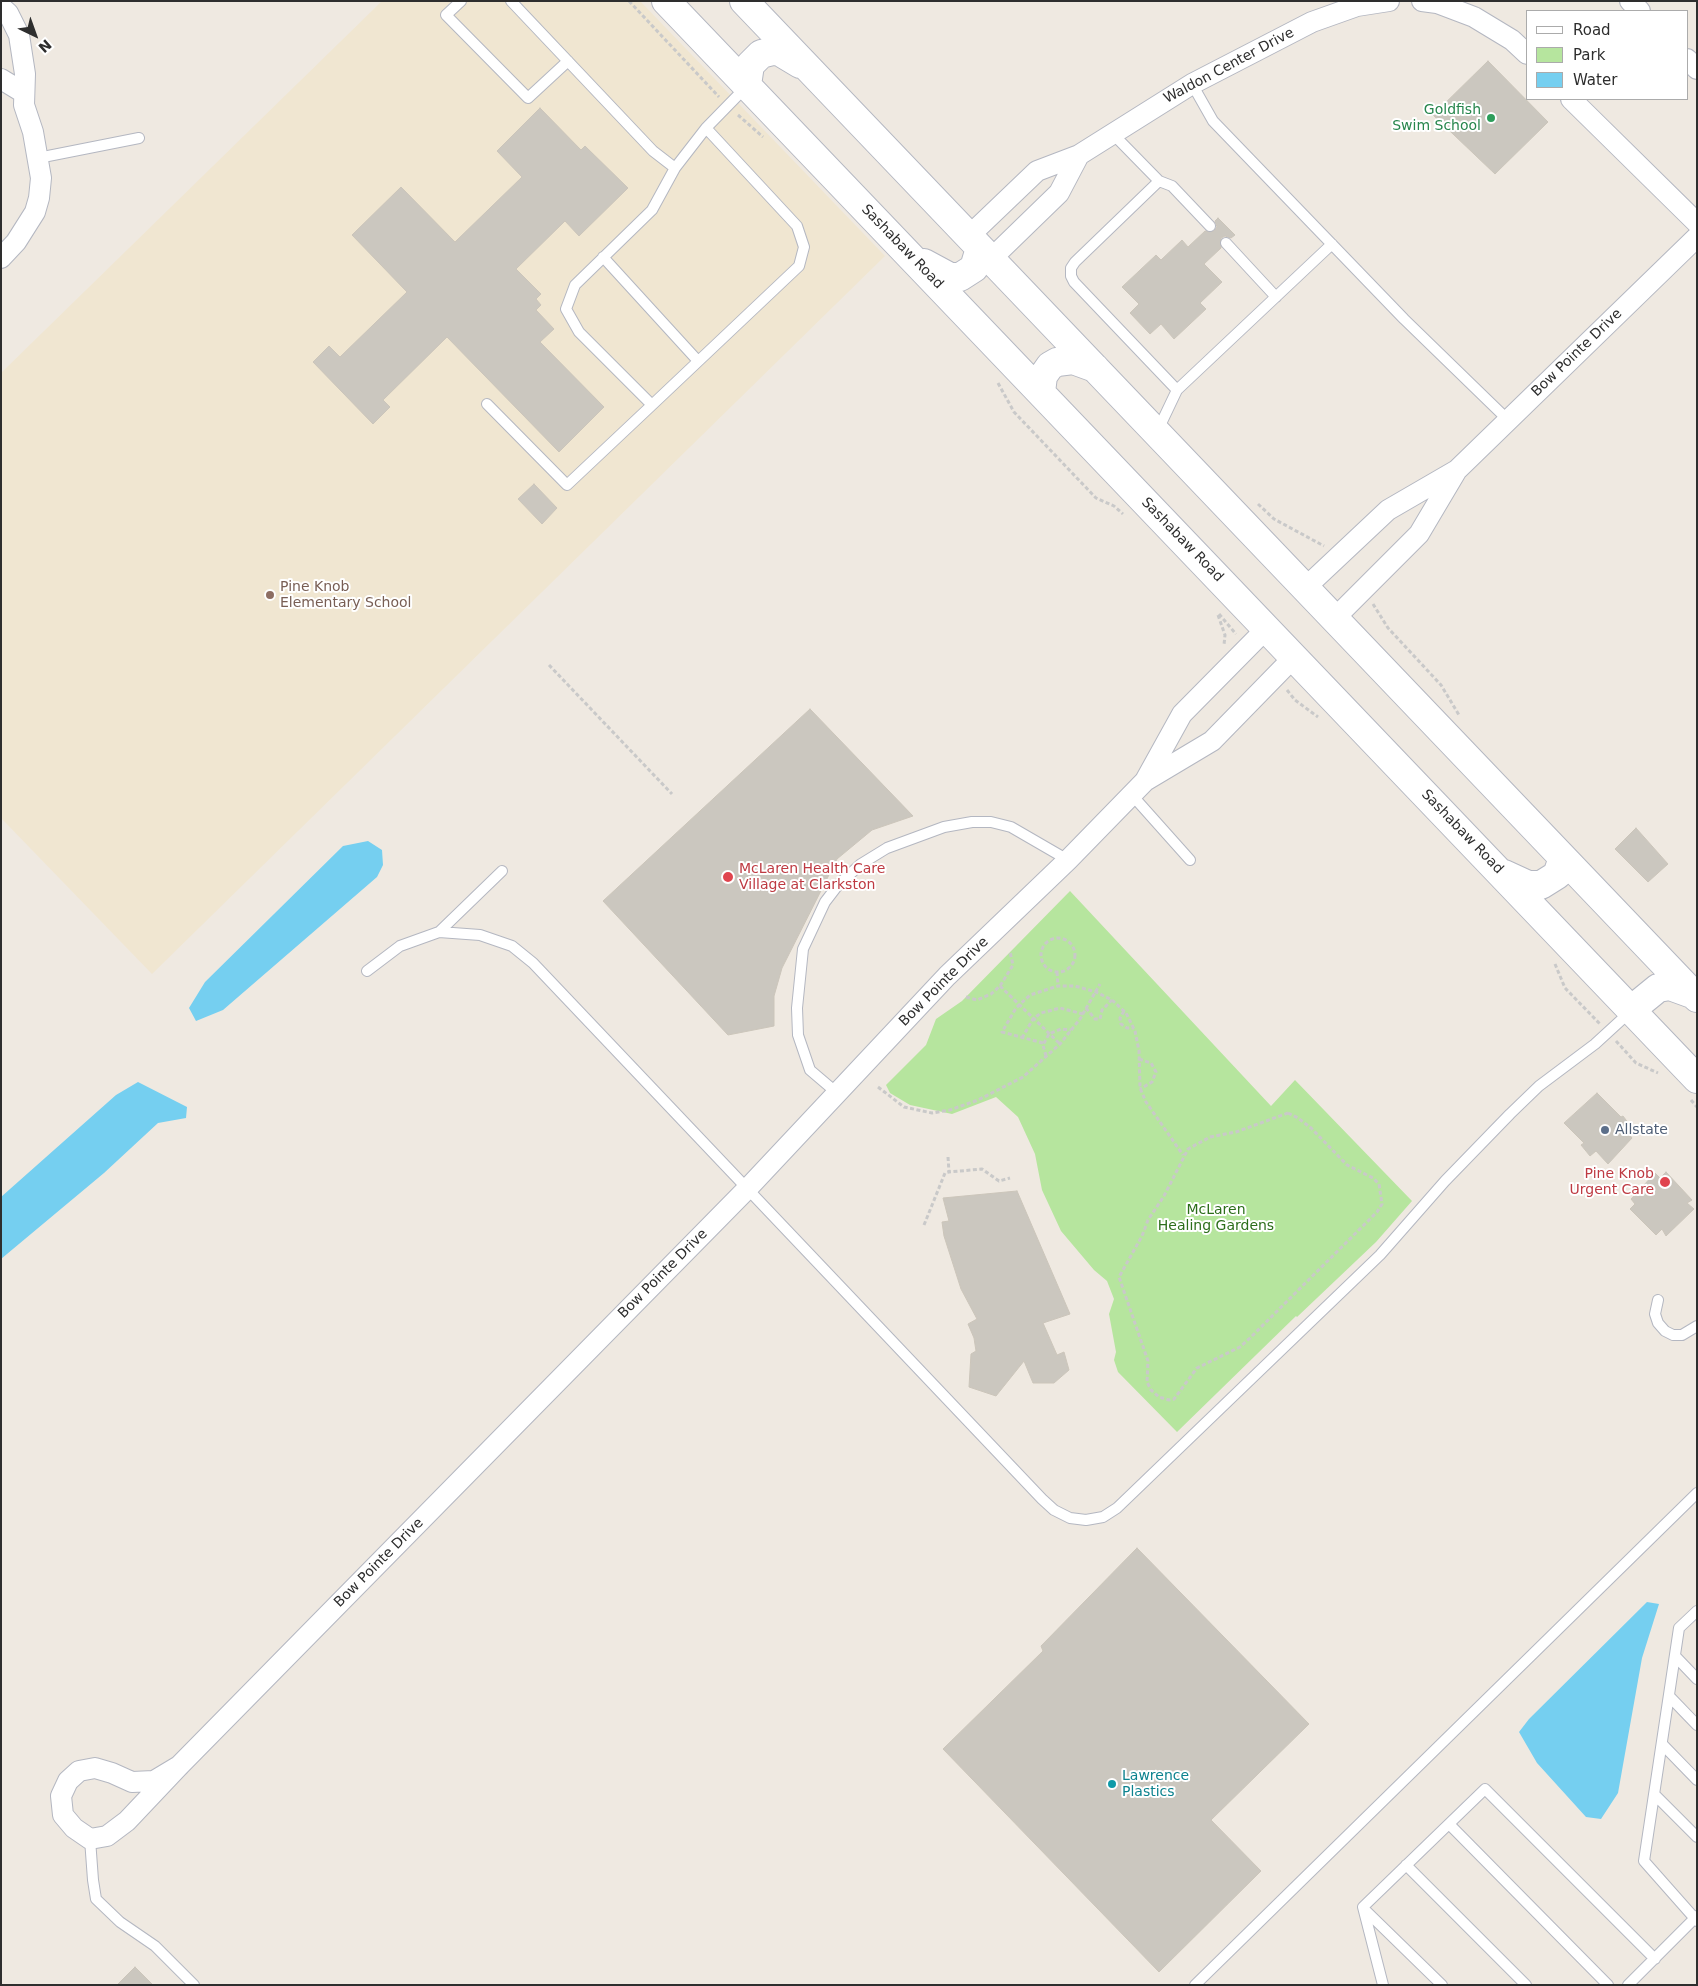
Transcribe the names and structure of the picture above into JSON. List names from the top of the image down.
{
  "streets": {
    "main road": ["Sashabaw Road"],
    "street": ["Waldon Center Drive", "Bow Pointe Drive"]
  },
  "crossings": [
    ["Sashabaw Road", "Bow Pointe Drive"]
  ],
  "parks": ["McLaren Healing Gardens"],
  "places": [
    "Goldfish Swim School",
    "Pine Knob Elementary School",
    "McLaren Health Care Village at Clarkston",
    "Allstate",
    "Pine Knob Urgent Care",
    "Lawrence Plastics"
  ],
  "legend": ["Road", "Park", "Water"],
  "north": "bottom right"
}
